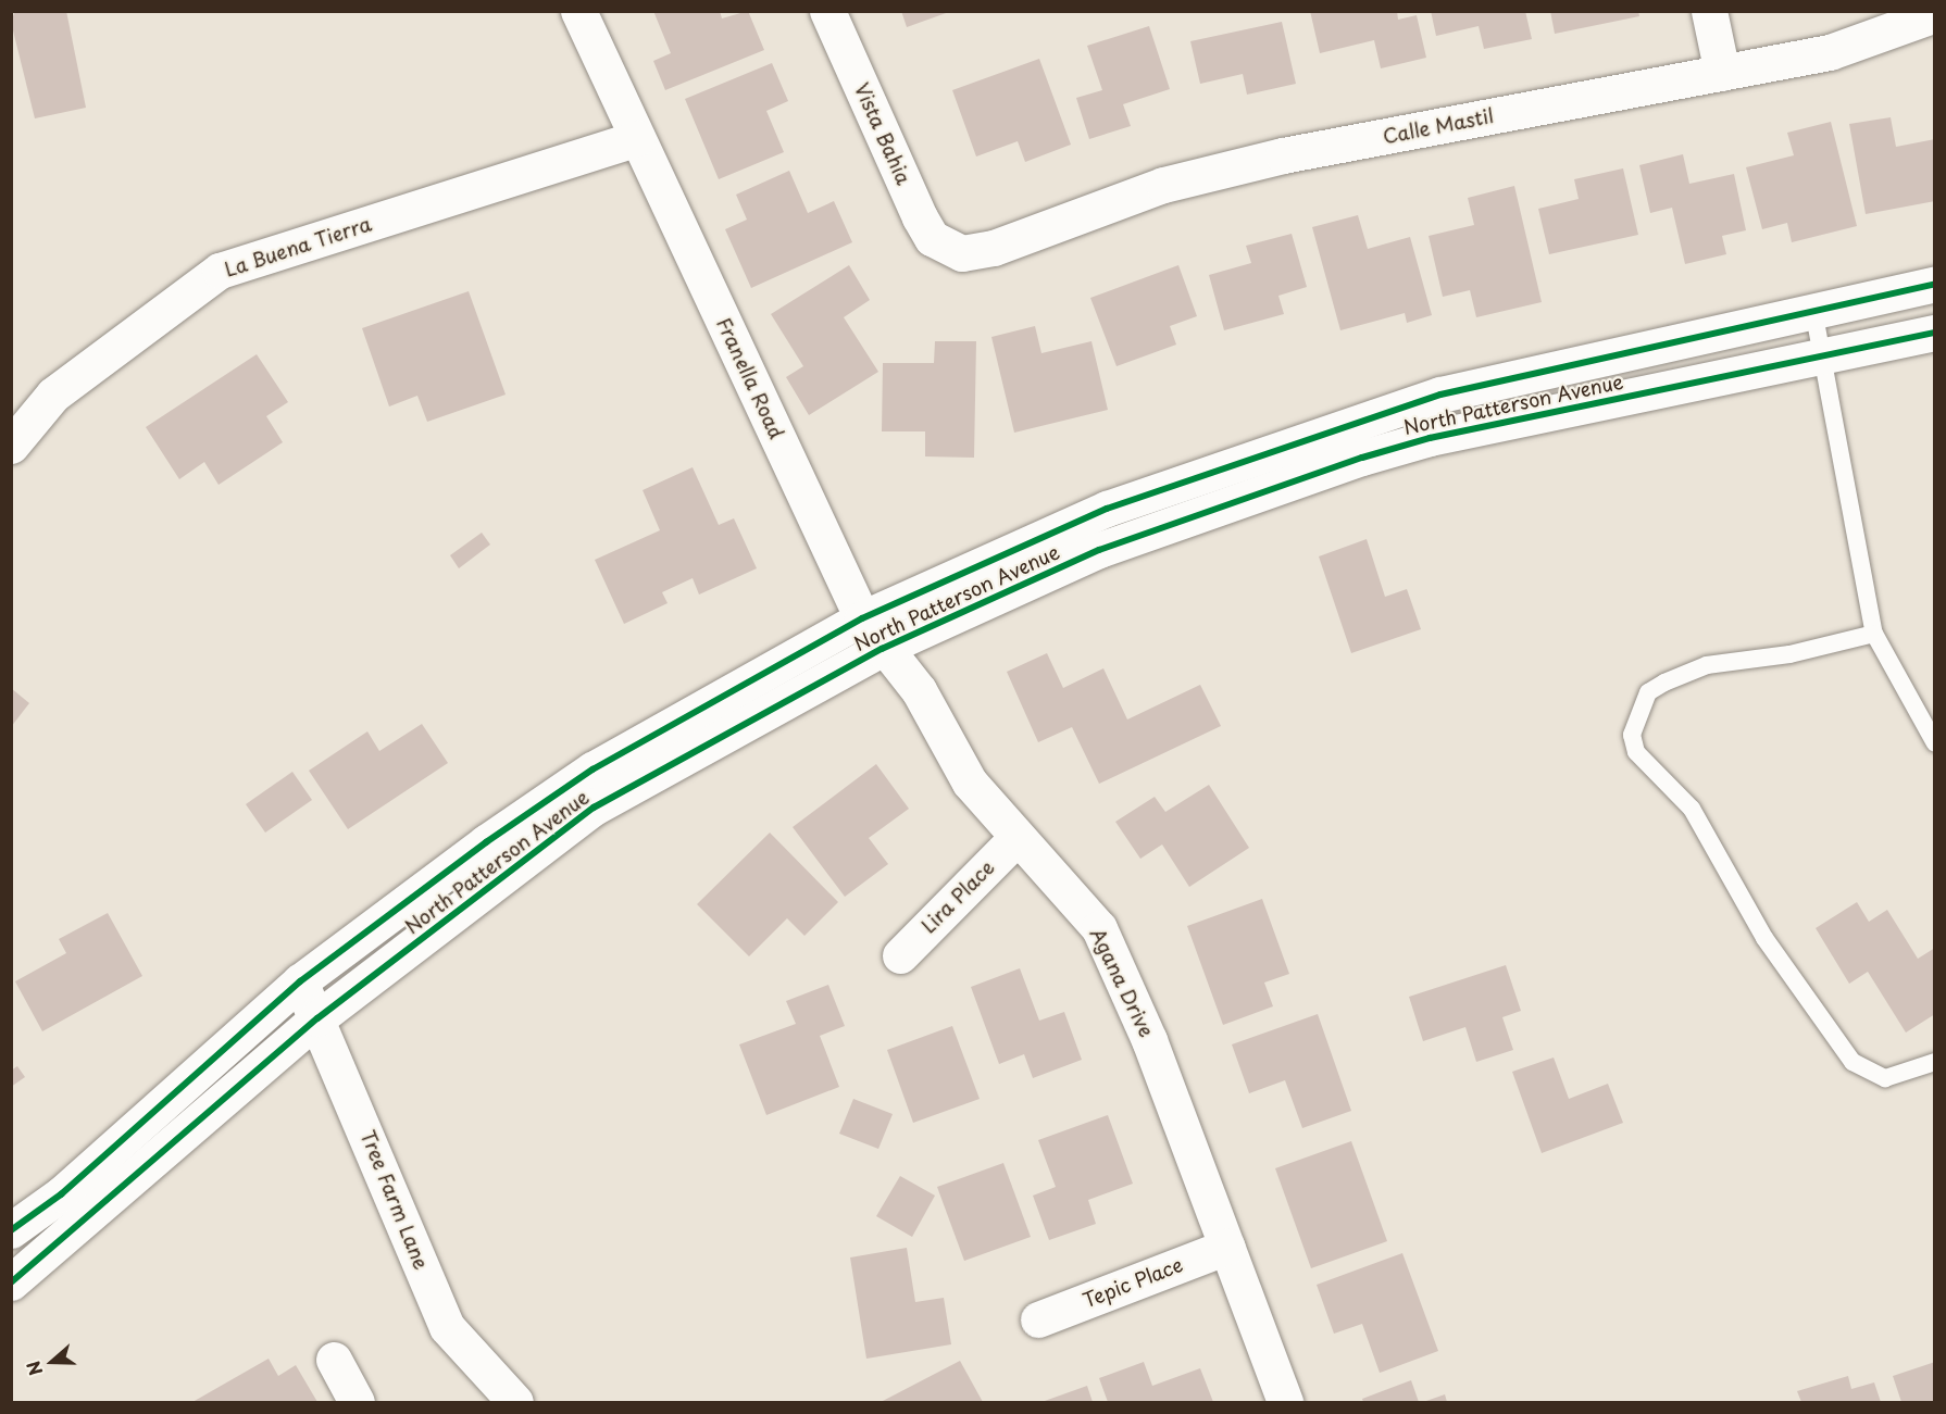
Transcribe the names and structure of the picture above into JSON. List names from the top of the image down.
{
  "streets": {
    "street": [
      "Calle Mastil",
      "Vista Bahia",
      "La Buena Tierra",
      "Franella Road",
      "North Patterson Avenue",
      "Lira Place",
      "Agana Drive",
      "Tree Farm Lane",
      "Tepic Place"
    ]
  },
  "crossings": [
    ["Calle Mastil", "Vista Bahia"],
    ["La Buena Tierra", "Franella Road"],
    ["Franella Road", "North Patterson Avenue"],
    ["Franella Road", "Agana Drive"],
    ["North Patterson Avenue", "Agana Drive"],
    ["North Patterson Avenue", "Tree Farm Lane"],
    ["Lira Place", "Agana Drive"],
    ["Agana Drive", "Tepic Place"]
  ],
  "north": "left"
}
